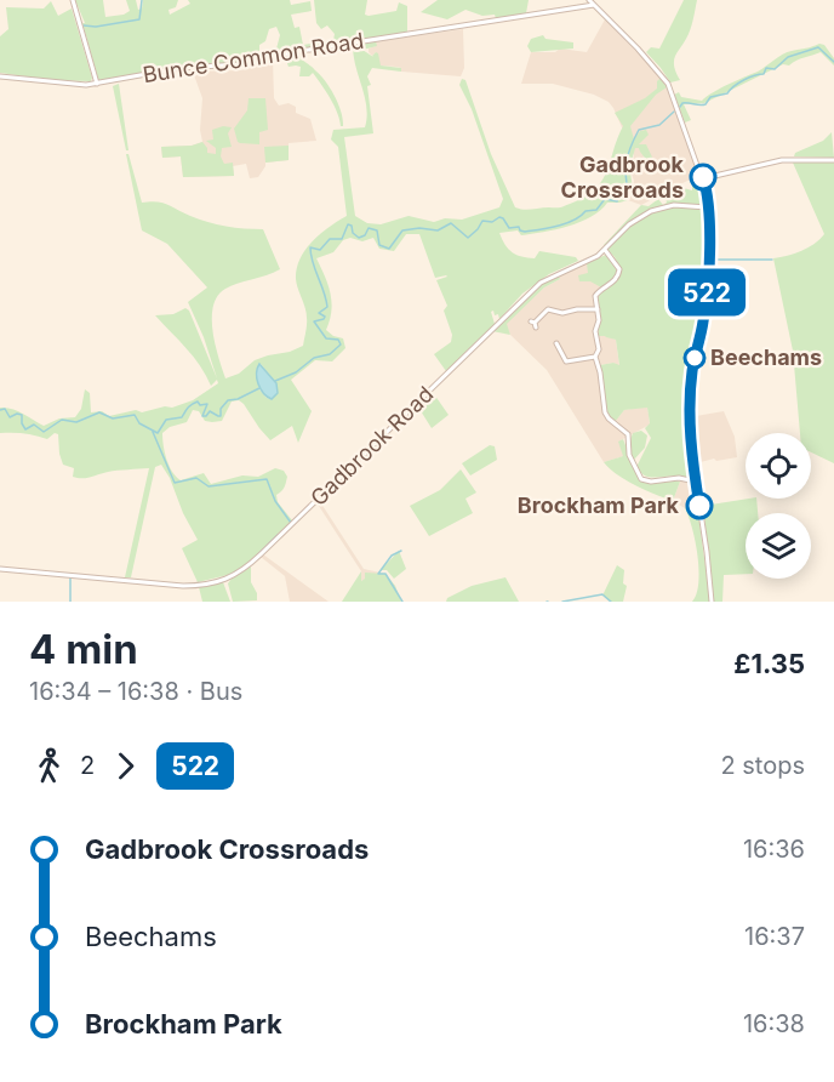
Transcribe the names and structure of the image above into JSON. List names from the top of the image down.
{
  "streets": {
    "street": ["Bunce Common Road", "Gadbrook Road"]
  },
  "places": ["Gadbrook Crossroads", "Beechams", "Brockham Park"],
  "lines": ["bus line 522"],
  "page": {
    "on_map": "522",
    "heading": ["4 min", "16:34 – 16:38 · Bus", "£1.35"],
    "legs": ["2", "522", "2 stops"],
    "list": [
      {
        "name": "Gadbrook Crossroads",
        "value": "16:36"
      },
      {
        "name": "Beechams",
        "value": "16:37"
      },
      {
        "name": "Brockham Park",
        "value": "16:38"
      }
    ]
  }
}
